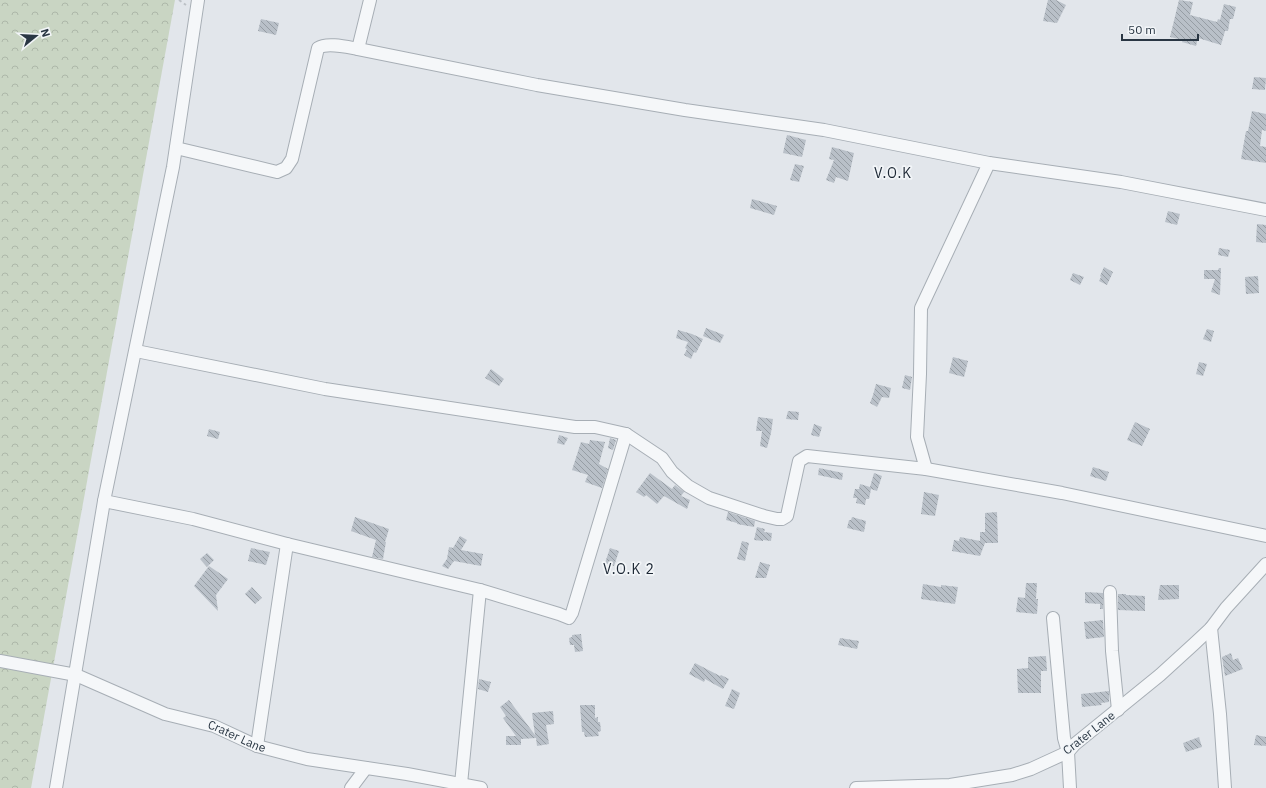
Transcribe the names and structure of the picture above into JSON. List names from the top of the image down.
{
  "streets": {
    "street": ["Crater Lane"]
  },
  "districts": ["V.O.K", "V.O.K 2"],
  "scale_bar": "50 m",
  "north": "right"
}
